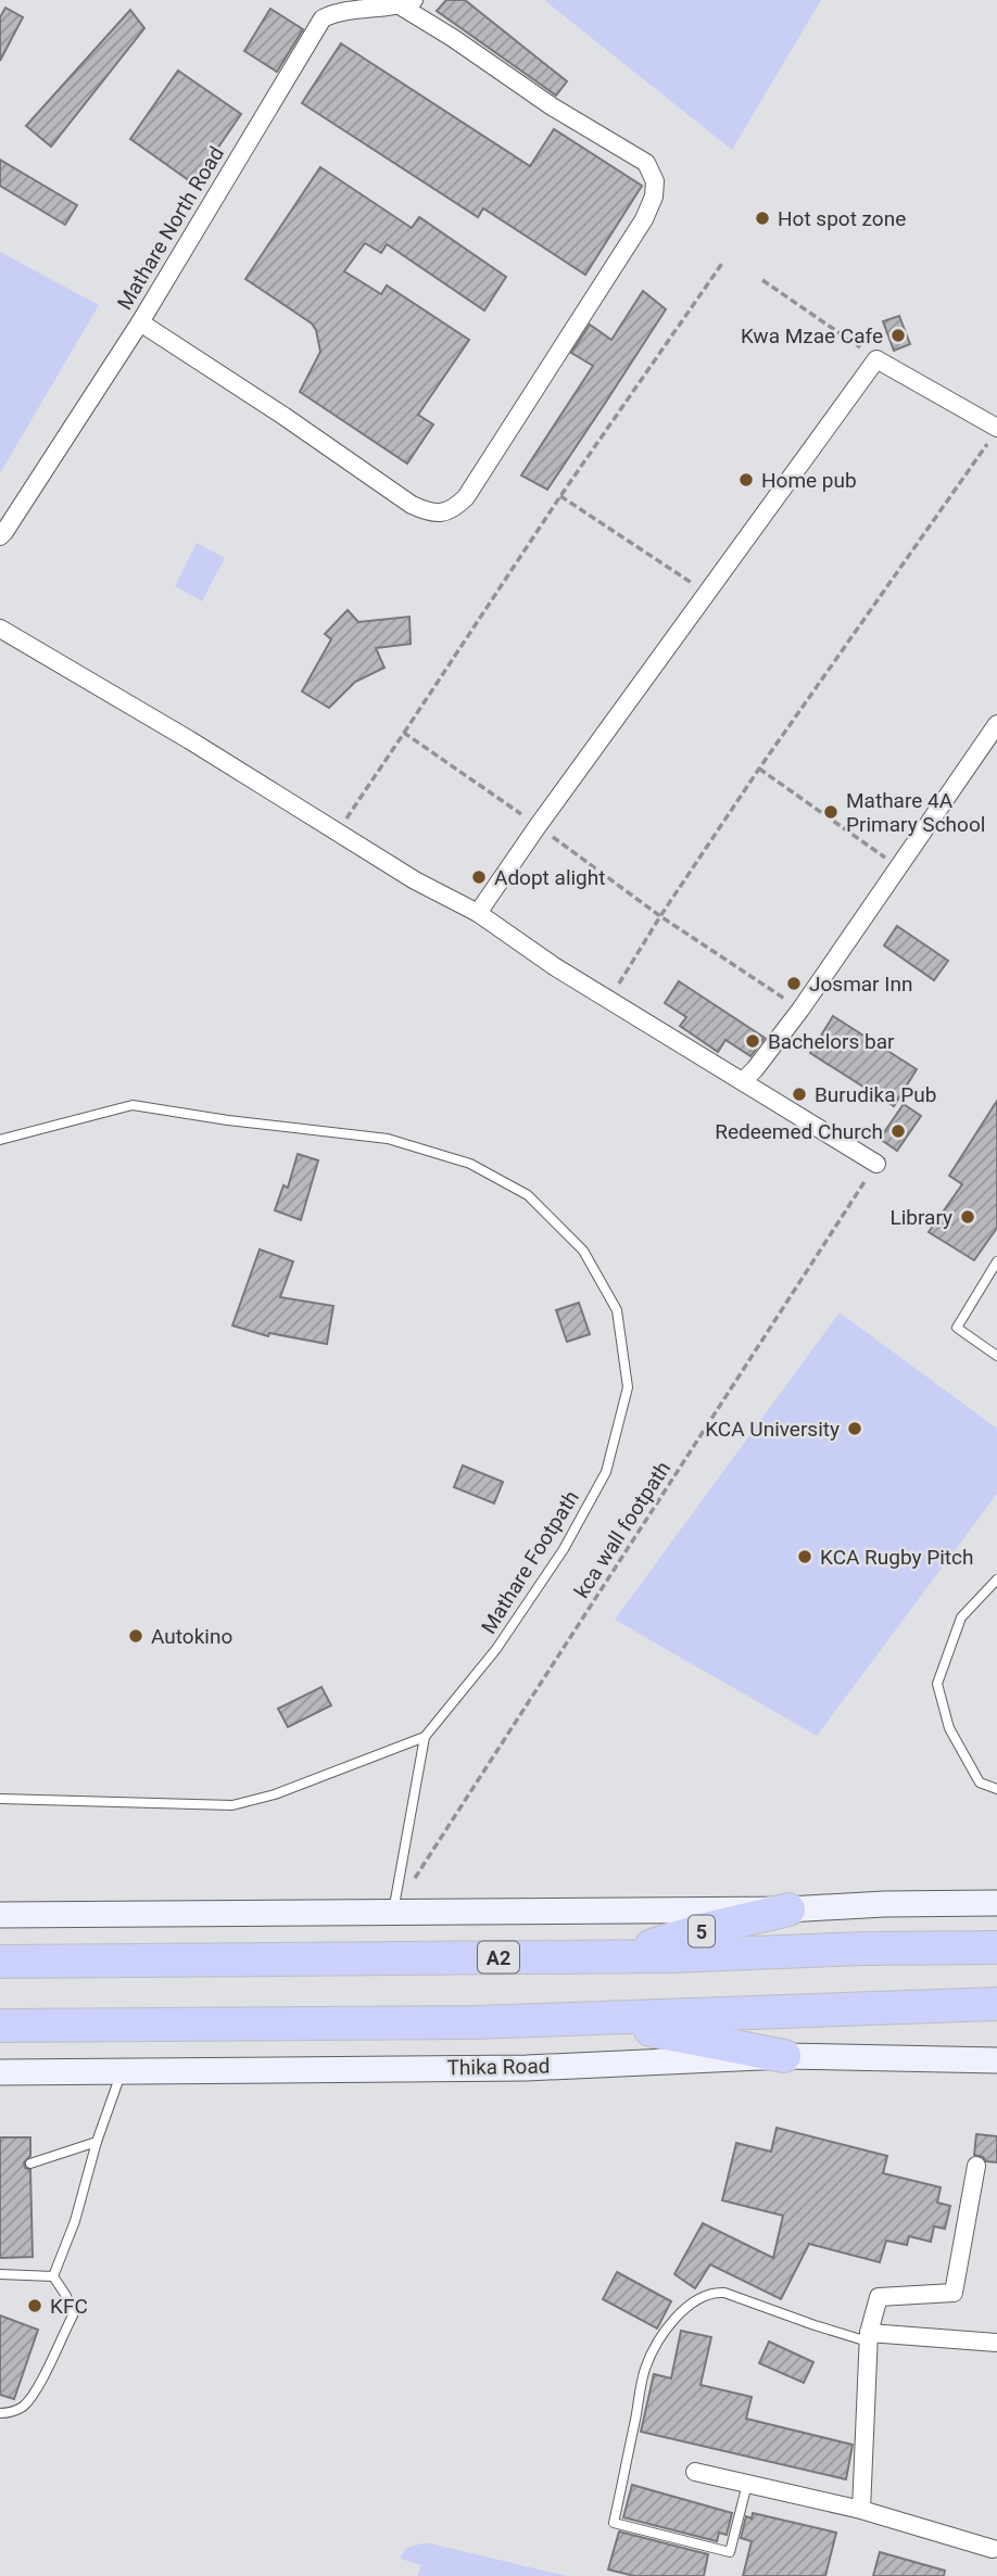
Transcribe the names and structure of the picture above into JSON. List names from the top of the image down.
{
  "streets": {
    "highway": ["5", "A2"],
    "main road": ["Thika Road"],
    "street": ["Mathare North Road"],
    "lane": ["Mathare Footpath"],
    "path": ["kca wall footpath"]
  },
  "crossings": [
    ["kca wall footpath", "Mathare Footpath"],
    ["5", "A2"]
  ],
  "places": [
    "Hot spot zone",
    "Kwa Mzae Cafe",
    "Home pub",
    "Mathare 4A Primary School",
    "Adopt alight",
    "Josmar Inn",
    "Bachelors bar",
    "Burudika Pub",
    "Redeemed Church",
    "Library",
    "KCA University",
    "KCA Rugby Pitch",
    "Autokino",
    "KFC"
  ]
}
